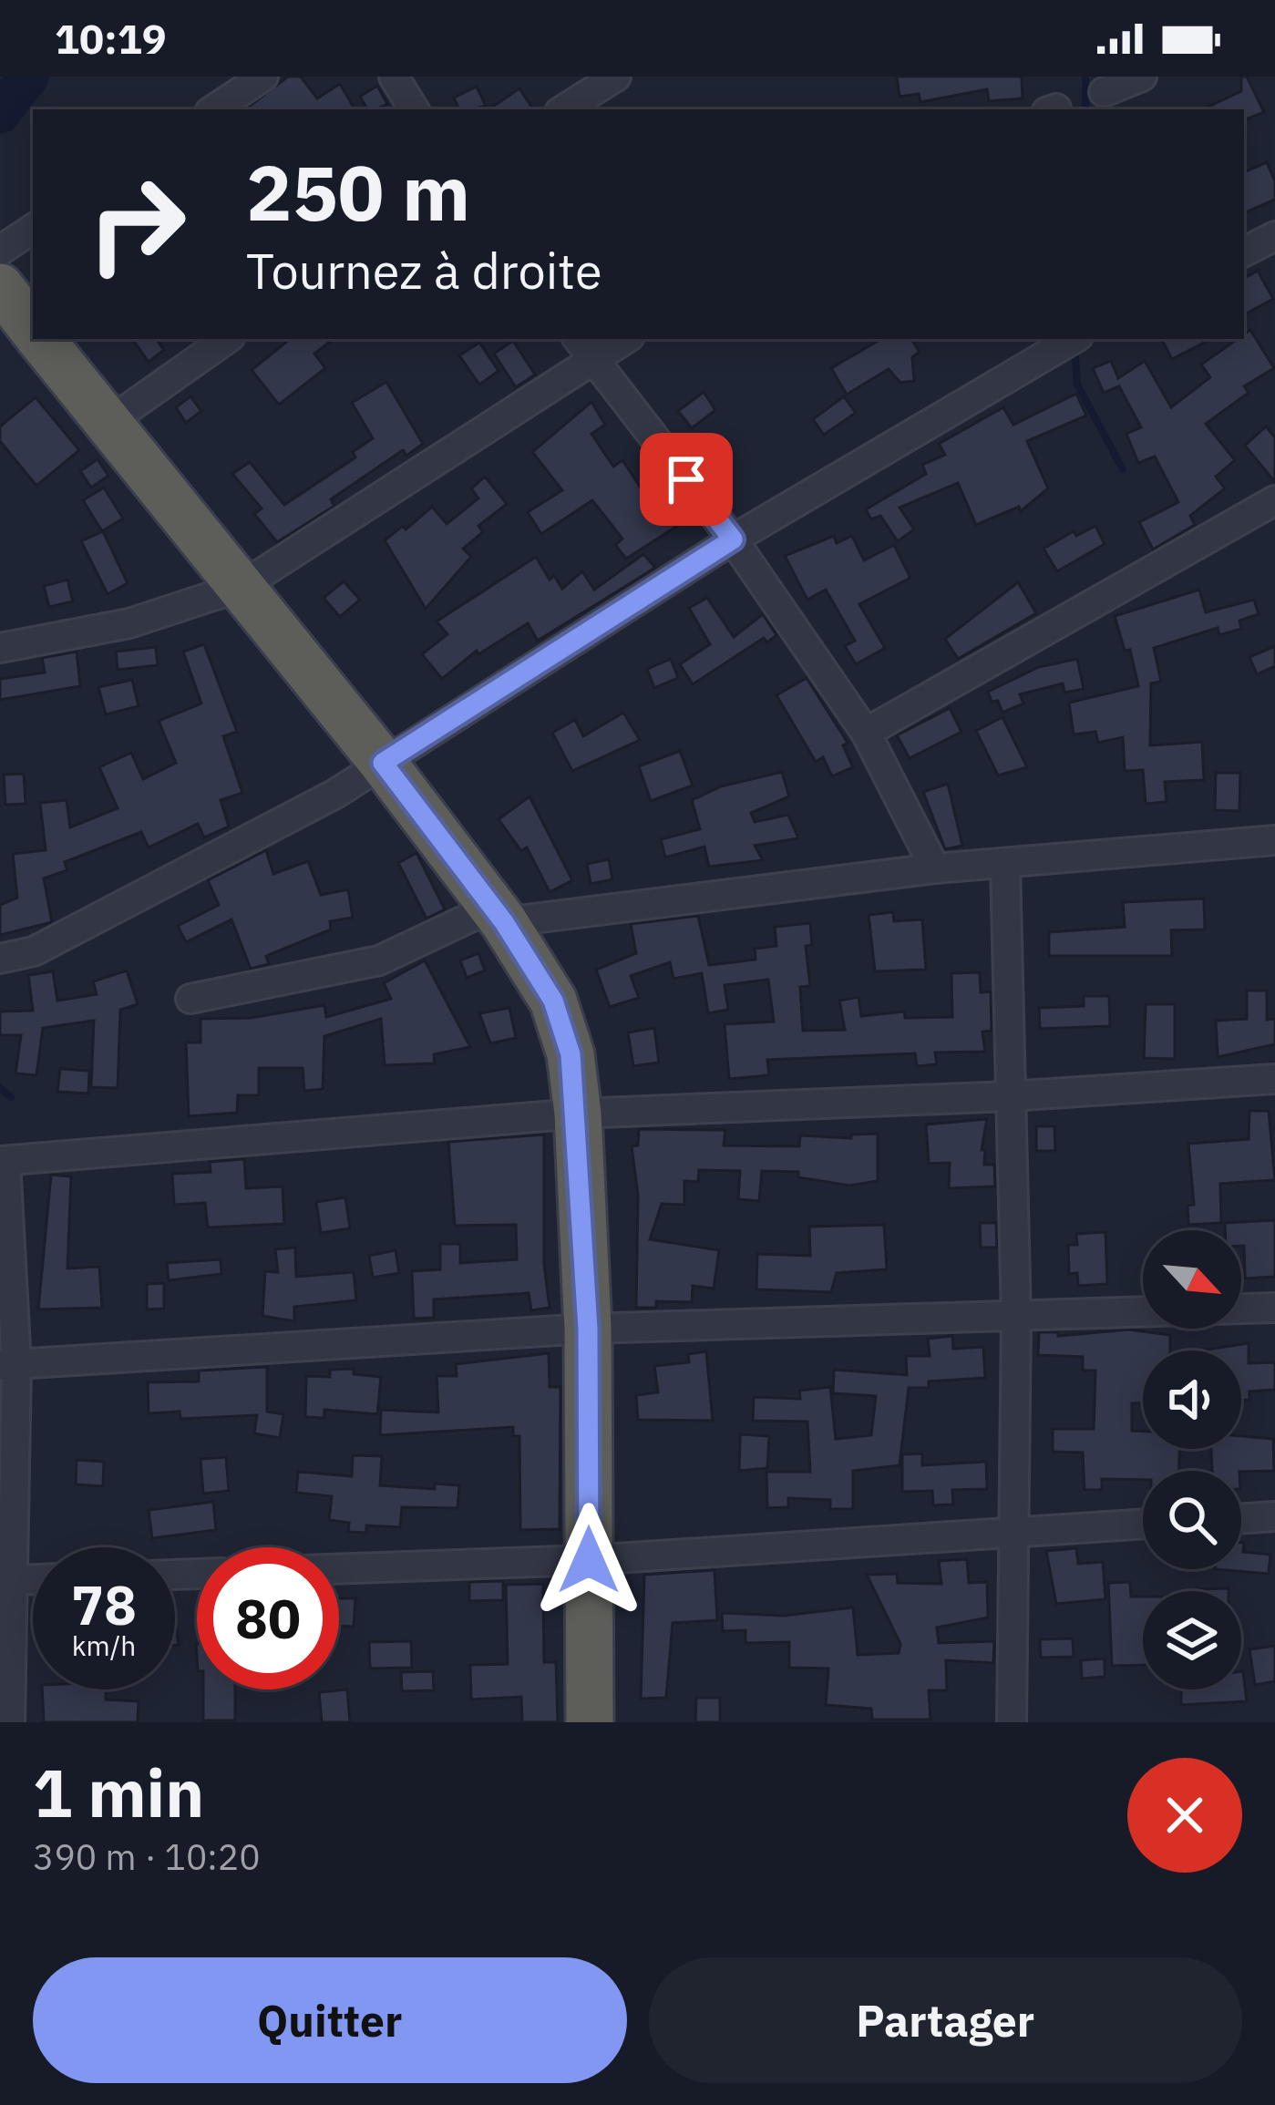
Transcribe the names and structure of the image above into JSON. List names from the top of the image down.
{
  "north": "bottom right",
  "page": {
    "status": "10:19",
    "turn": ["250 m", "Tournez à droite"],
    "speed": "78 km/h",
    "limit": "80",
    "heading": ["1 min", "390 m · 10:20"],
    "buttons": ["Quitter", "Partager"]
  }
}
